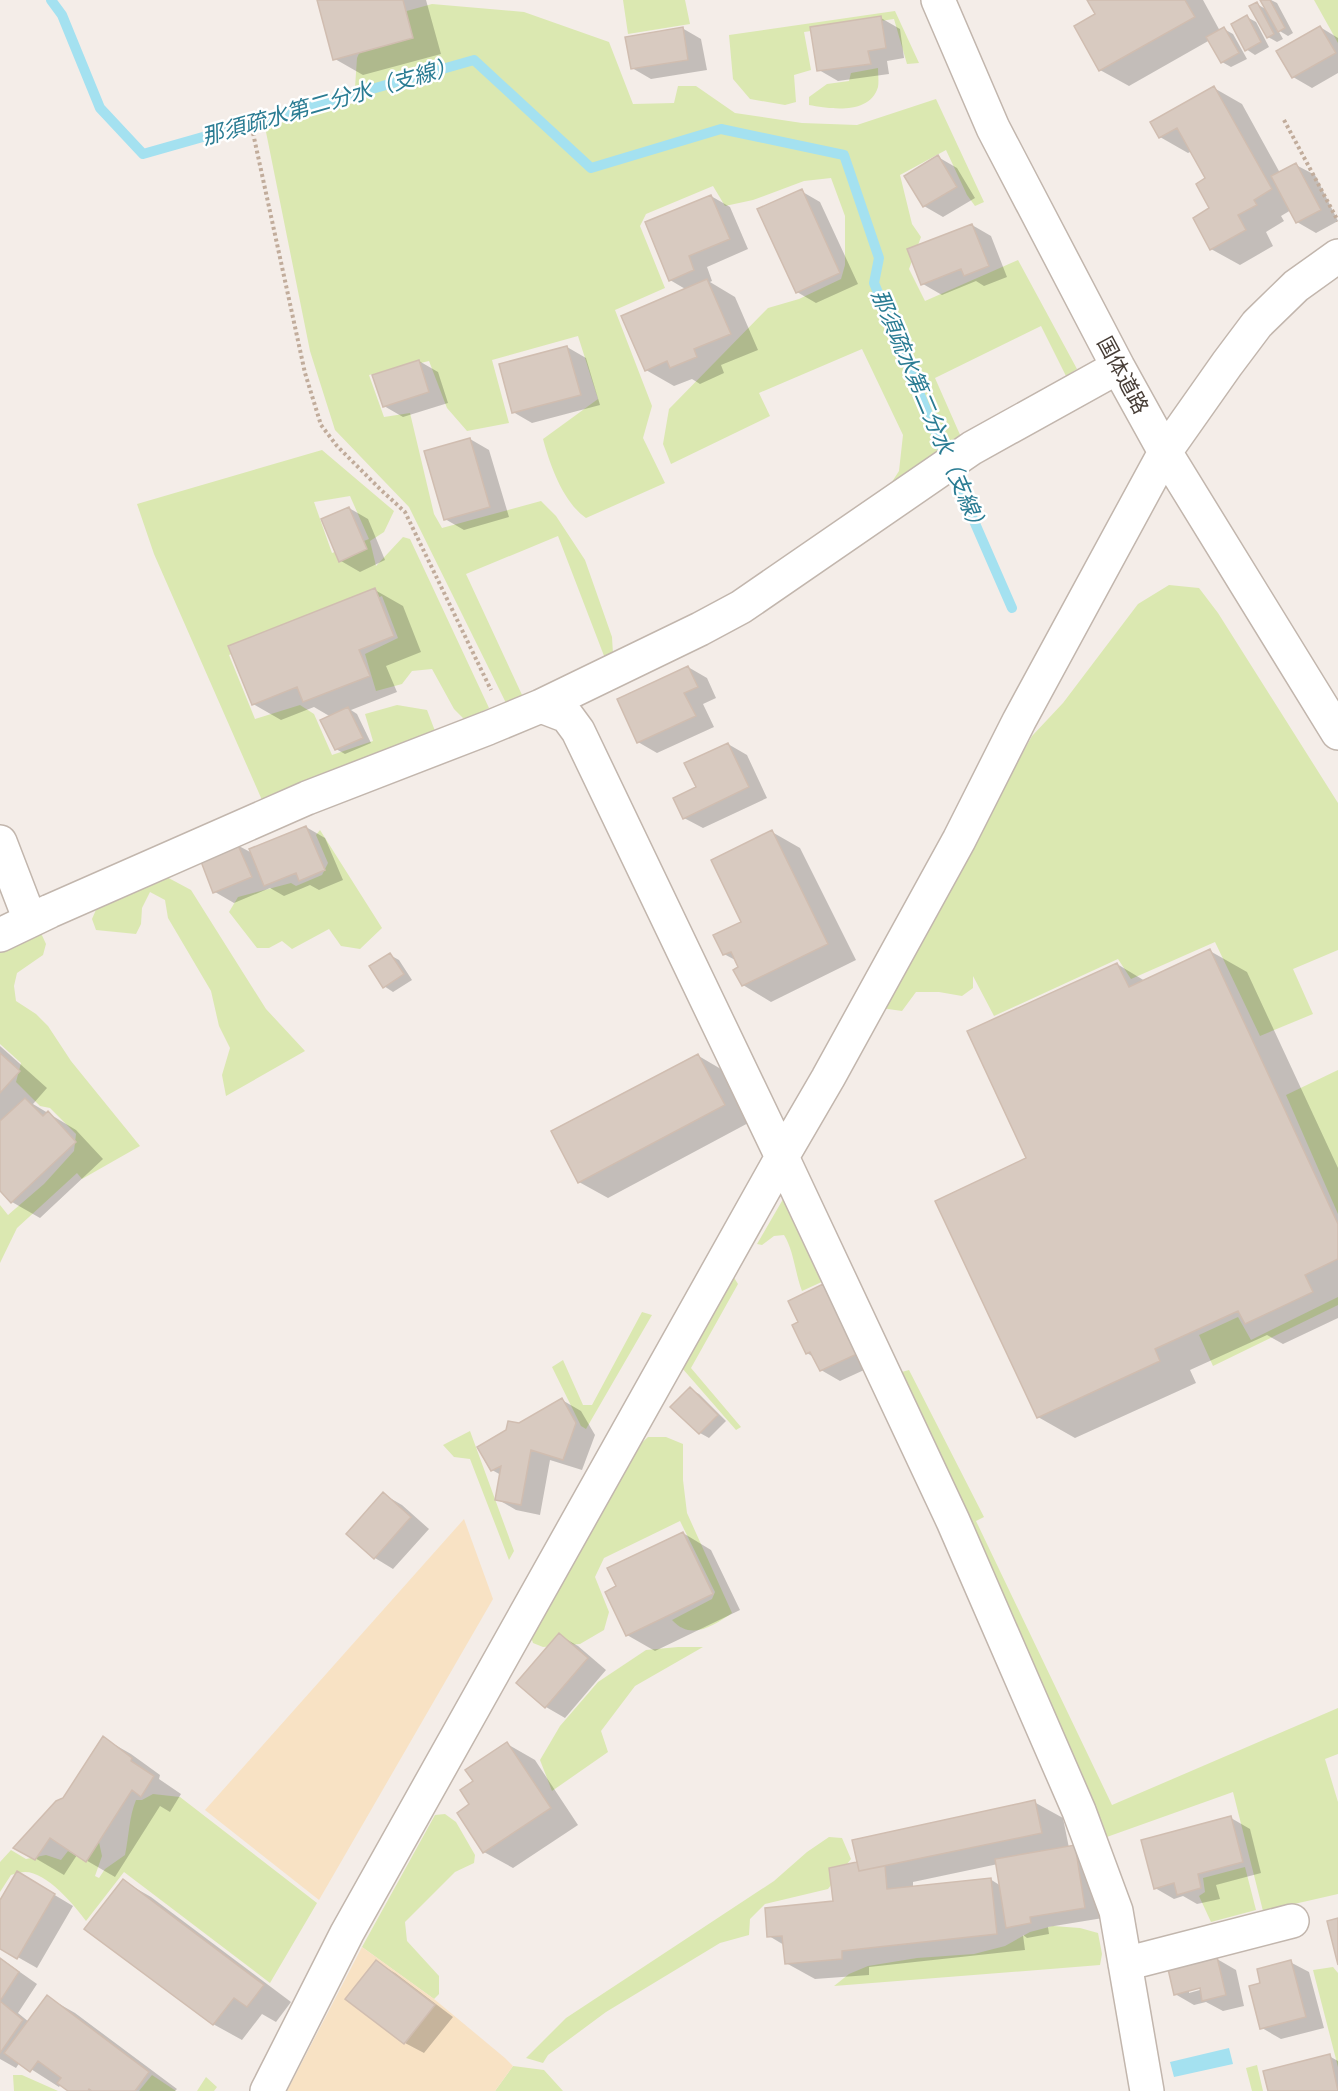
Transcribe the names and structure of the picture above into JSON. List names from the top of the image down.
{
  "streets": {
    "street": ["国体道路"]
  },
  "water": ["那須疏水第二分水（支線）"]
}
